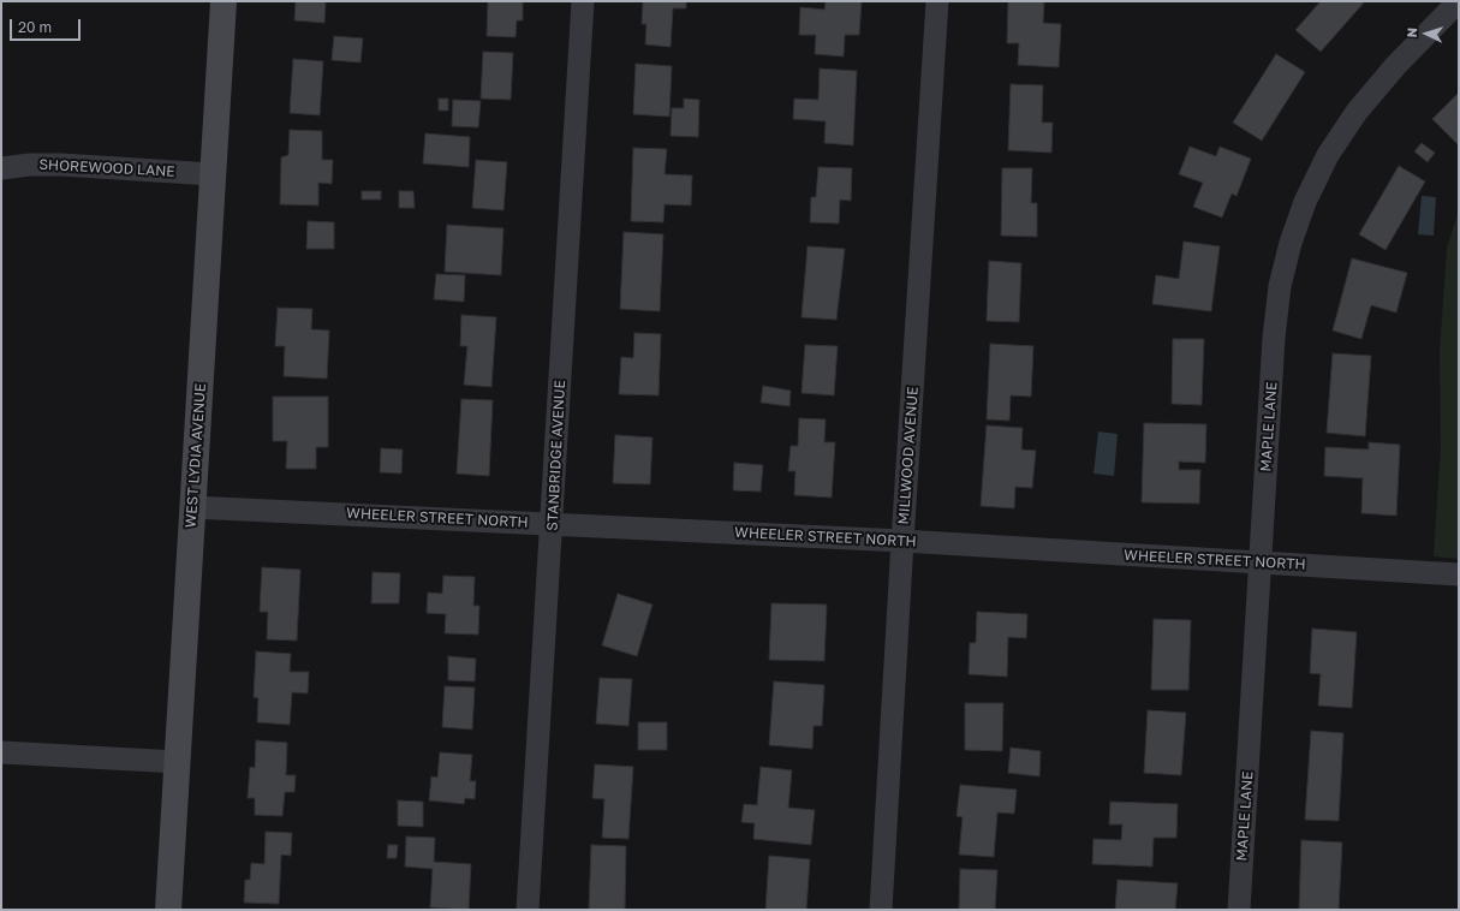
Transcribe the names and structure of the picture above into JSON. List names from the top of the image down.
{
  "streets": {
    "street": [
      "SHOREWOOD LANE",
      "MAPLE LANE",
      "WEST LYDIA AVENUE",
      "STANBRIDGE AVENUE",
      "MILLWOOD AVENUE",
      "WHEELER STREET NORTH"
    ]
  },
  "crossings": [
    ["SHOREWOOD LANE", "WEST LYDIA AVENUE"],
    ["MAPLE LANE", "WHEELER STREET NORTH"],
    ["WEST LYDIA AVENUE", "WHEELER STREET NORTH"],
    ["STANBRIDGE AVENUE", "WHEELER STREET NORTH"],
    ["MILLWOOD AVENUE", "WHEELER STREET NORTH"]
  ],
  "scale_bar": "20 m",
  "north": "left"
}
